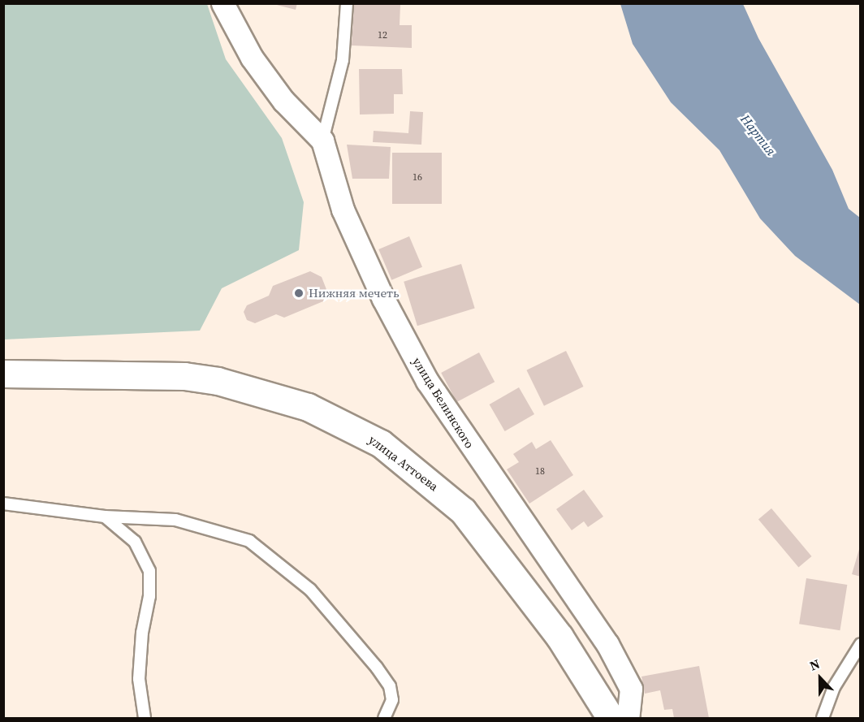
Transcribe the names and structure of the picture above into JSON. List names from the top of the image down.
{
  "streets": {
    "street": ["улица Белинского", "улица Аттоева"]
  },
  "water": ["Нартия"],
  "places": ["Нижняя мечеть"],
  "house_numbers": ["12", "16", "18"],
  "north": "top"
}
